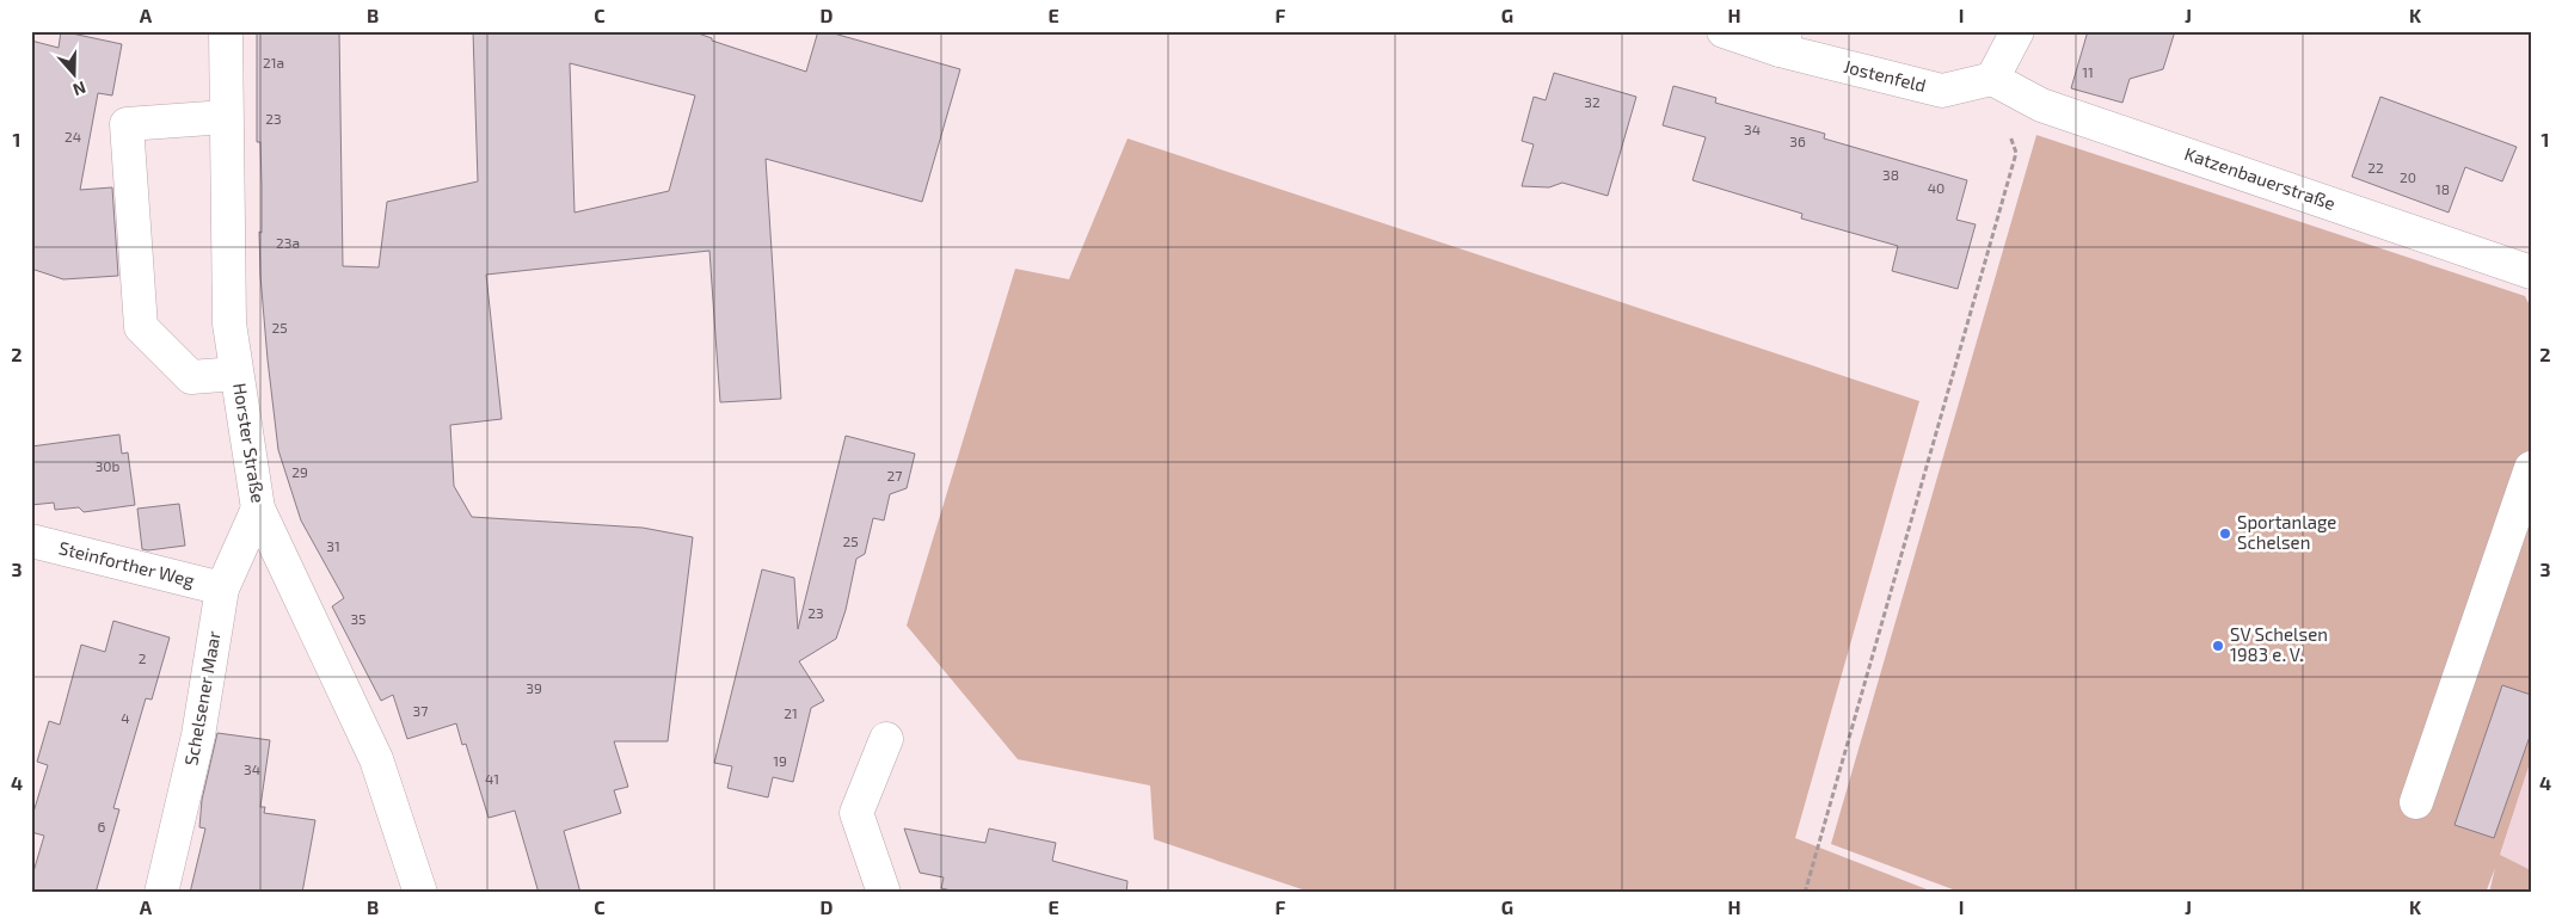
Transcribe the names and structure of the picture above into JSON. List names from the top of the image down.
{
  "streets": {
    "street": [
      "Jostenfeld",
      "Katzenbauerstraße",
      "Horster Straße",
      "Steinforther Weg",
      "Schelsener Maar"
    ]
  },
  "crossings": [
    ["Jostenfeld", "Katzenbauerstraße"],
    ["Horster Straße", "Schelsener Maar"],
    ["Steinforther Weg", "Schelsener Maar"]
  ],
  "places": ["Sportanlage Schelsen", "SV Schelsen 1983 e. V."],
  "house_numbers": [
    "21a",
    "11",
    "32",
    "23",
    "34",
    "24",
    "36",
    "22",
    "38",
    "20",
    "40",
    "18",
    "23a",
    "25",
    "30b",
    "29",
    "27",
    "25",
    "31",
    "23",
    "35",
    "2",
    "39",
    "37",
    "21",
    "4",
    "19",
    "34",
    "41",
    "6"
  ],
  "north": "bottom",
  "grid": {
    "columns": [
      "A",
      "B",
      "C",
      "D",
      "E",
      "F",
      "G",
      "H",
      "I",
      "J",
      "K"
    ],
    "rows": [
      "1",
      "2",
      "3",
      "4"
    ]
  }
}
